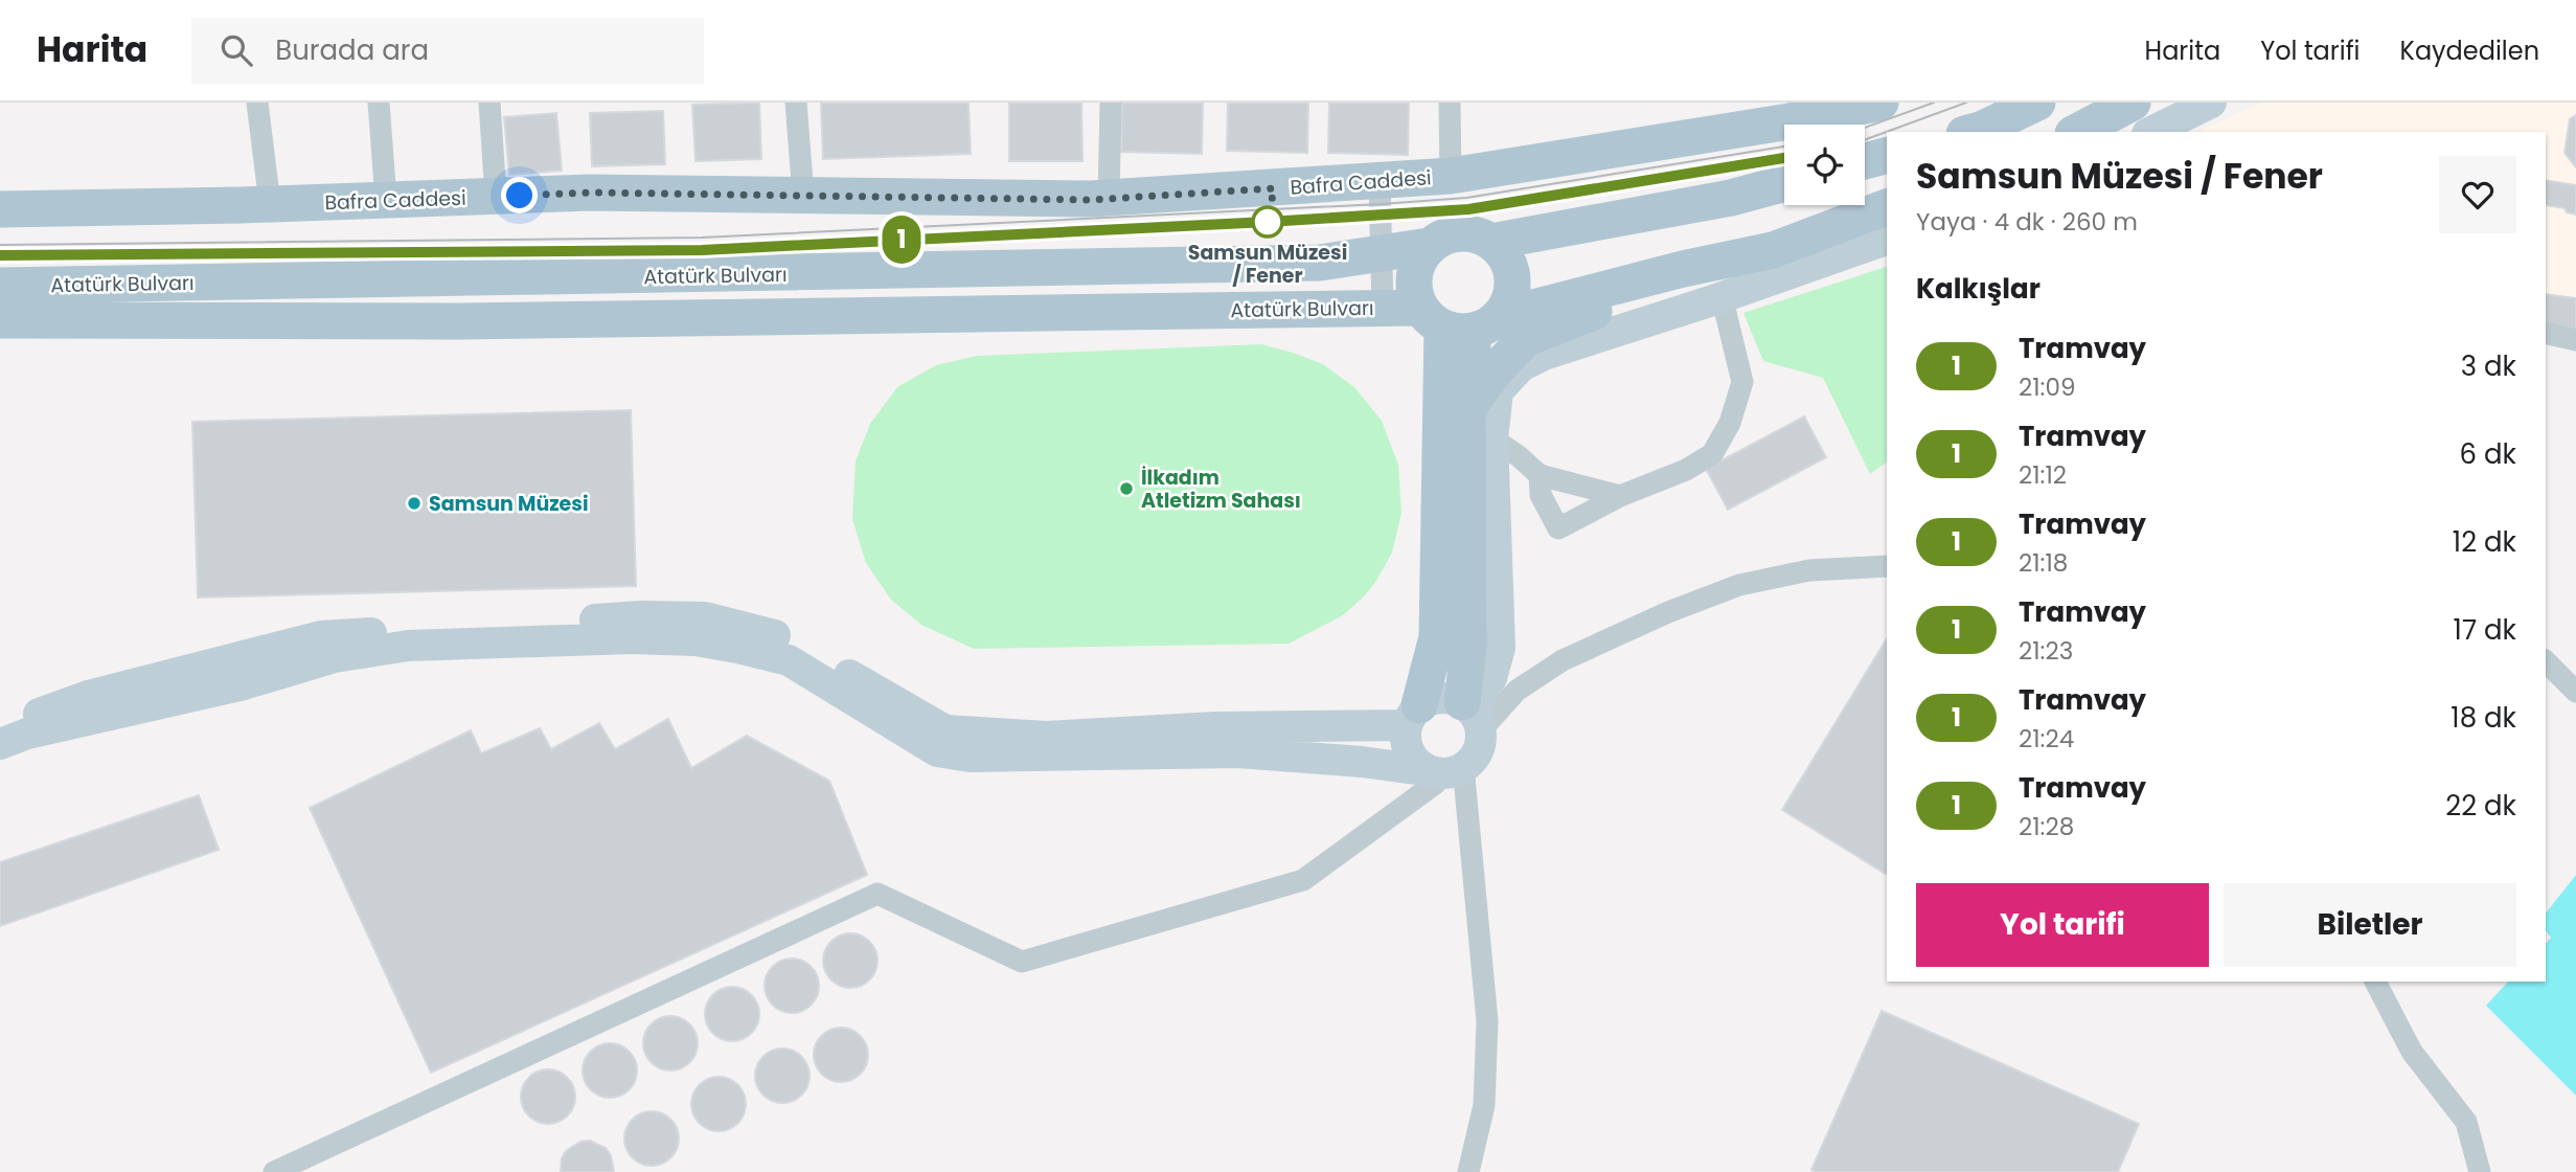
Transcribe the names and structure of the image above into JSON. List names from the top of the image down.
{
  "streets": {
    "main road": ["Bafra Caddesi", "Atatürk Bulvarı"]
  },
  "places": ["Samsun Müzesi / Fener", "İlkadım Atletizm Sahası", "Samsun Müzesi"],
  "lines": ["tram line 1"],
  "page": {
    "header": "Harita",
    "search": "Burada ara",
    "nav": ["Harita", "Yol tarifi", "Kaydedilen"],
    "on_map": "1",
    "heading": [
      ["Samsun Müzesi / Fener", "Yaya · 4 dk · 260 m"],
      "Kalkışlar"
    ],
    "list": [
      {
        "mark": "1",
        "name": "Tramvay",
        "note": "21:09",
        "value": "3 dk"
      },
      {
        "mark": "1",
        "name": "Tramvay",
        "note": "21:12",
        "value": "6 dk"
      },
      {
        "mark": "1",
        "name": "Tramvay",
        "note": "21:18",
        "value": "12 dk"
      },
      {
        "mark": "1",
        "name": "Tramvay",
        "note": "21:23",
        "value": "17 dk"
      },
      {
        "mark": "1",
        "name": "Tramvay",
        "note": "21:24",
        "value": "18 dk"
      },
      {
        "mark": "1",
        "name": "Tramvay",
        "note": "21:28",
        "value": "22 dk"
      }
    ],
    "buttons": ["Yol tarifi", "Biletler"]
  }
}
